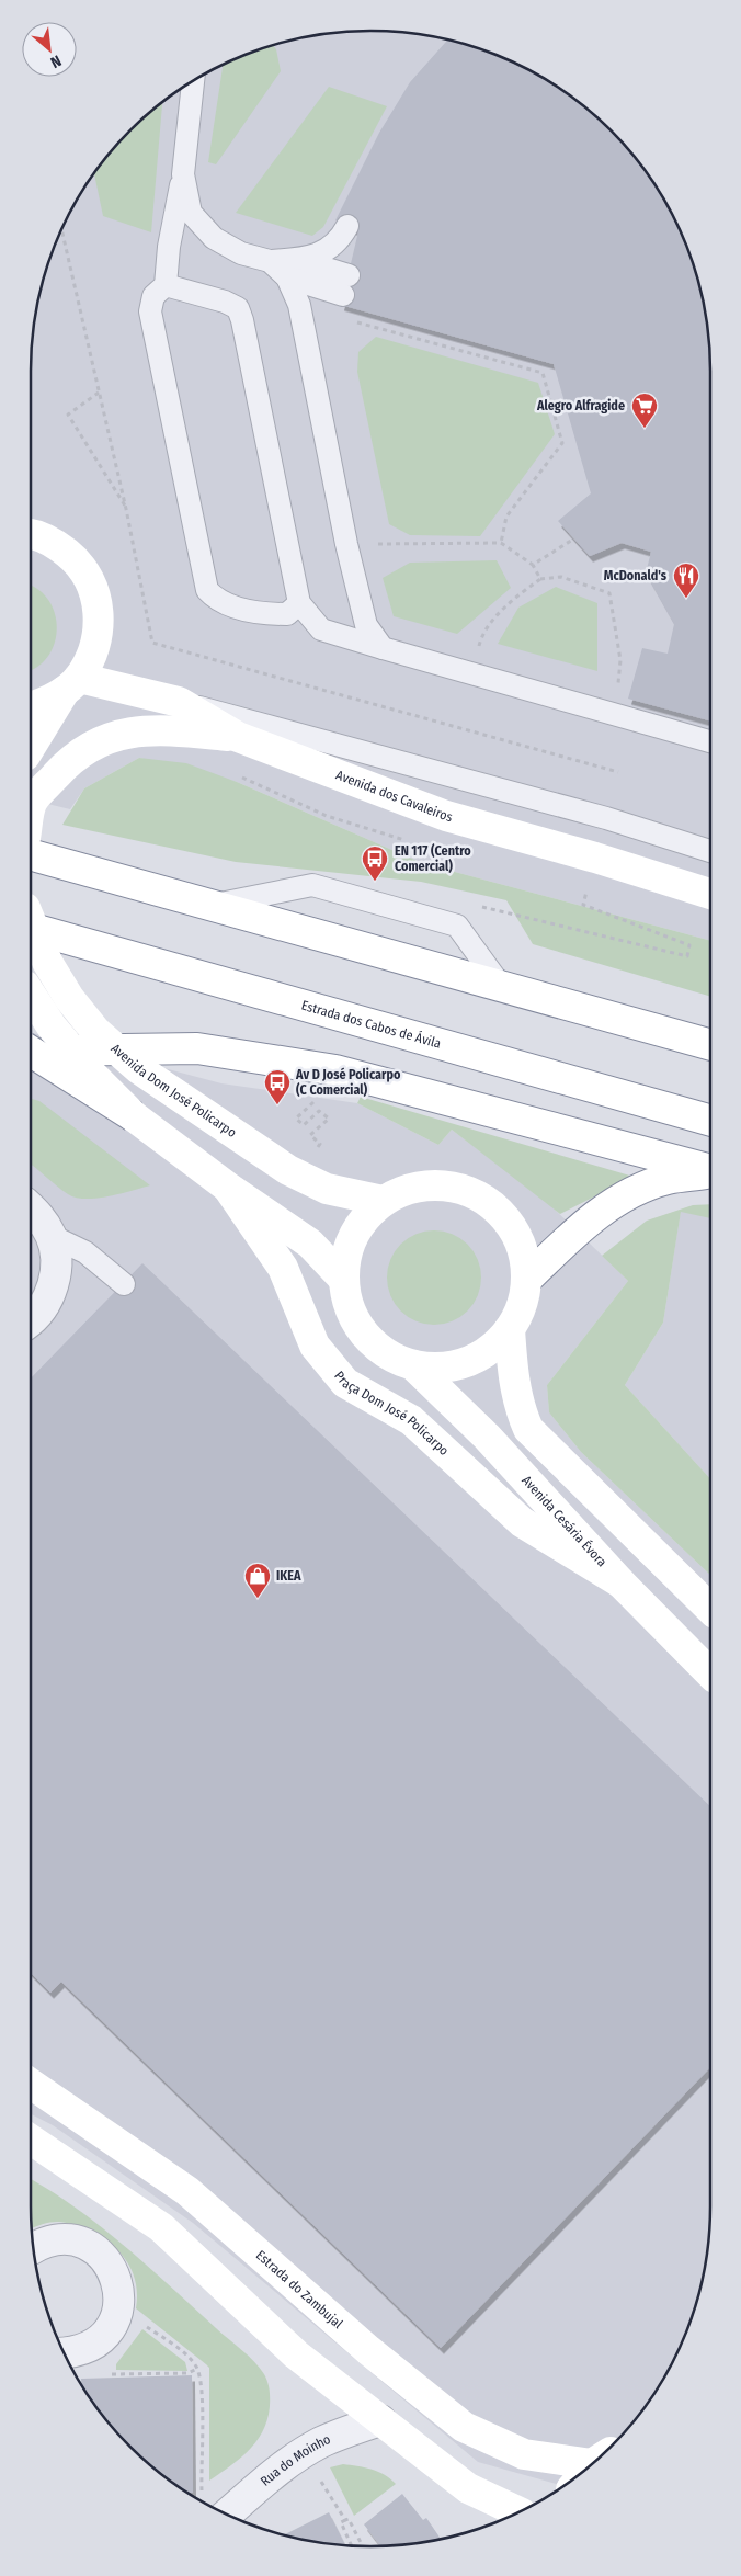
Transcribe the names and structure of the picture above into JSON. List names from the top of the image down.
{
  "streets": {
    "main road": [
      "Avenida dos Cavaleiros",
      "Estrada dos Cabos de Ávila",
      "Avenida Dom José Policarpo",
      "Praça Dom José Policarpo",
      "Avenida Cesária Évora",
      "Estrada do Zambujal"
    ],
    "street": ["Rua do Moinho"]
  },
  "crossings": [
    ["Avenida Dom José Policarpo", "Avenida Cesária Évora"],
    ["Praça Dom José Policarpo", "Avenida Cesária Évora"]
  ],
  "places": {
    "supermarket": ["Alegro Alfragide"],
    "restaurant": ["McDonald's"],
    "bus stop": ["EN 117 (Centro Comercial)", "Av D José Policarpo (C Comercial)"],
    "shop": ["IKEA"]
  },
  "north": "bottom right"
}
